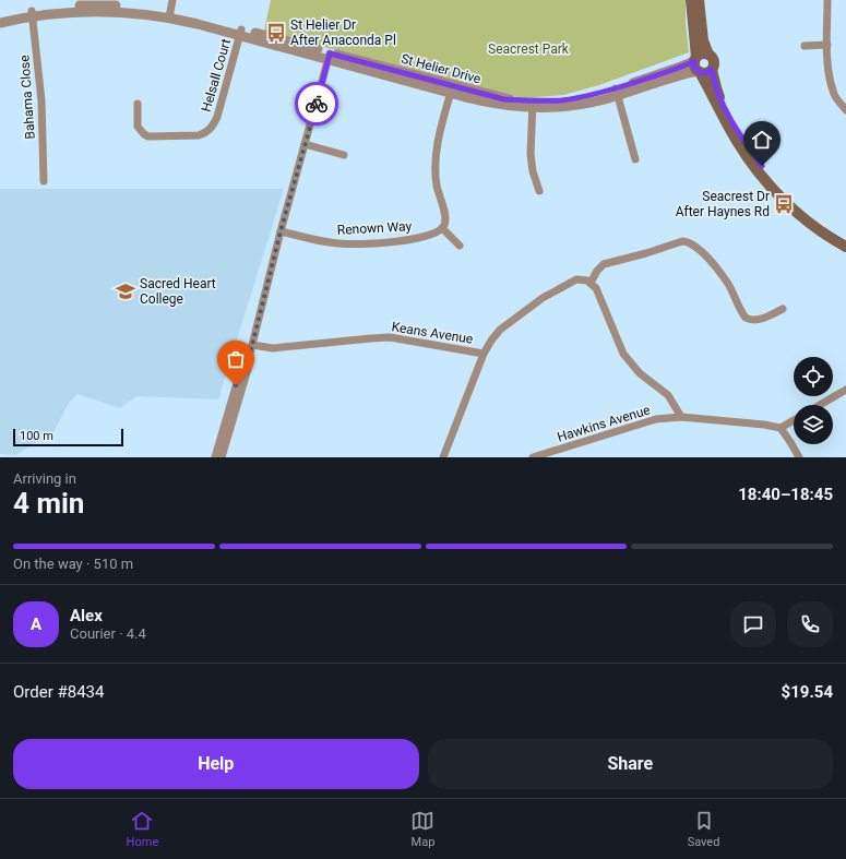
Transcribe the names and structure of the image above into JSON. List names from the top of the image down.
{
  "streets": {
    "street": [
      "St Helier Drive",
      "Helsall Court",
      "Bahama Close",
      "Renown Way",
      "Keans Avenue",
      "Hawkins Avenue"
    ]
  },
  "crossings": [
    ["St Helier Drive", "Helsall Court"],
    ["St Helier Drive", "Bahama Close"]
  ],
  "parks": ["Seacrest Park"],
  "places": {
    "bus stop": ["St Helier Dr After Anaconda Pl", "Seacrest Dr After Haynes Rd"],
    "school or university": ["Sacred Heart College"]
  },
  "scale_bar": "100 m",
  "page": {
    "scale": "100 m",
    "heading": ["4 min", "Arriving in", "18:40–18:45"],
    "panel": [
      "Alex",
      "Courier · 4.4",
      "Order #8434",
      "$19.54"
    ],
    "bar": "On the way · 510 m",
    "round": "A",
    "buttons": ["Help", "Share"],
    "tabs": ["Home", "Map", "Saved"]
  }
}
